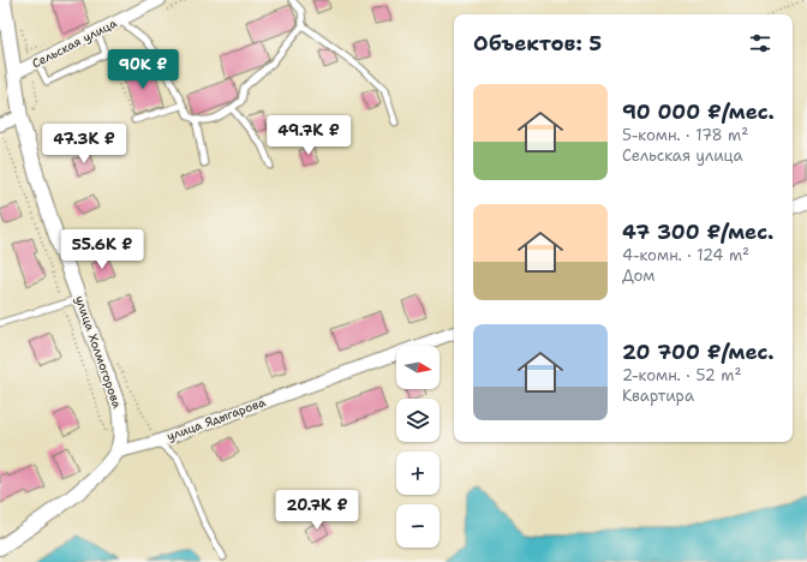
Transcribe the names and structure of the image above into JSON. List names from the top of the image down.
{
  "streets": {
    "street": ["Сельская улица", "улица Холмогорова", "улица Ядыгарова"]
  },
  "crossings": [
    ["Сельская улица", "улица Холмогорова"],
    ["улица Холмогорова", "улица Ядыгарова"]
  ],
  "north": "right",
  "page": {
    "heading": "Объектов: 5",
    "price": [
      "90K ₽",
      "49.7K ₽",
      "47.3K ₽",
      "55.6K ₽",
      "20.7K ₽"
    ],
    "list": [
      {
        "name": "90 000 ₽/мес.",
        "note": "5-комн. · 178 m² · Сельская улица"
      },
      {
        "name": "47 300 ₽/мес.",
        "note": "4-комн. · 124 m² · Дом"
      },
      {
        "name": "20 700 ₽/мес.",
        "note": "2-комн. · 52 m² · Квартира"
      }
    ],
    "map_buttons": ["+", "−"]
  }
}
